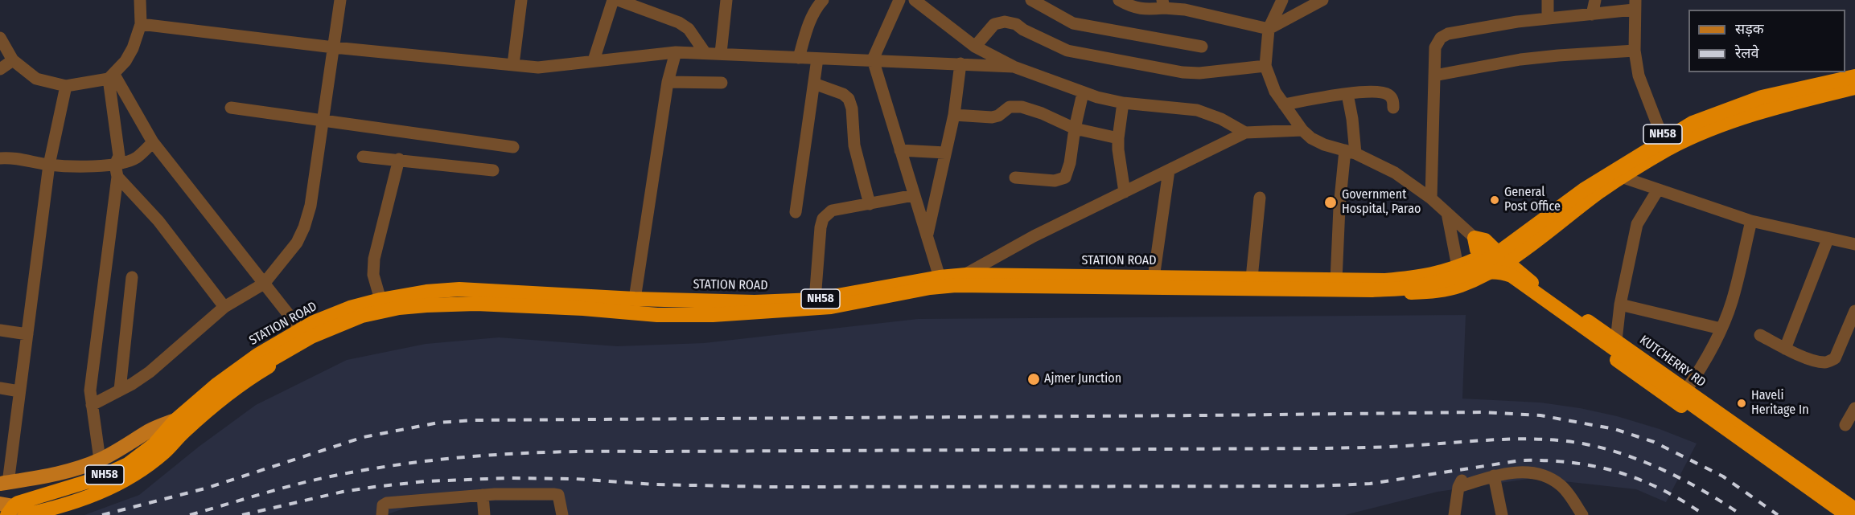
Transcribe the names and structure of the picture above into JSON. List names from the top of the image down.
{
  "streets": {
    "highway": ["NH58", "STATION ROAD", "KUTCHERRY RD"]
  },
  "crossings": [
    ["NH58", "STATION ROAD"],
    ["NH58", "KUTCHERRY RD"],
    ["STATION ROAD", "KUTCHERRY RD"]
  ],
  "places": [
    "General Post Office",
    "Government Hospital, Parao",
    "Ajmer Junction",
    "Haveli Heritage In"
  ],
  "legend": ["सड़क", "रेलवे"]
}
